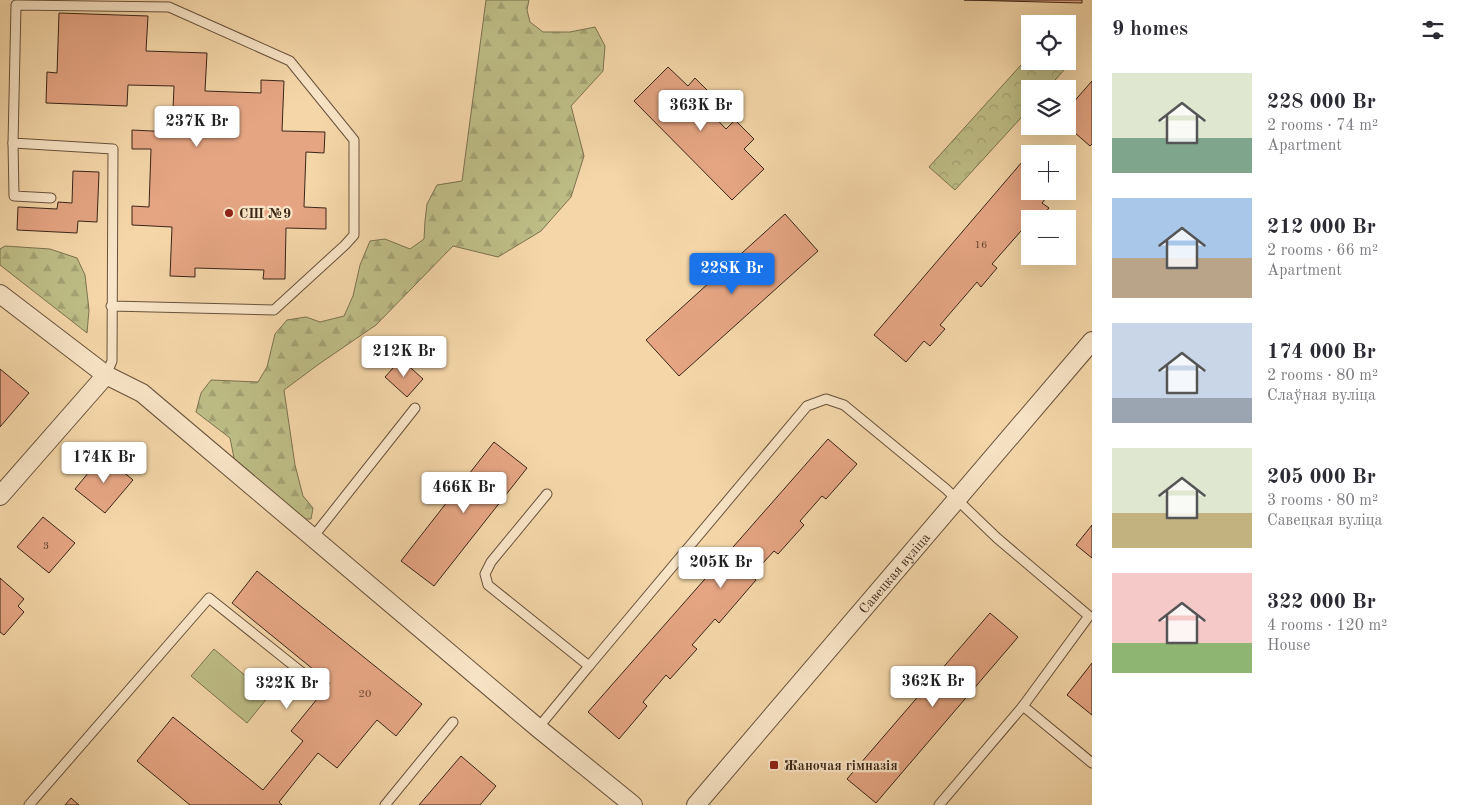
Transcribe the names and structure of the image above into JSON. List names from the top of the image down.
{
  "streets": {
    "street": ["Савецкая вуліца"]
  },
  "places": {
    "other": ["СШ №9"],
    "transit": ["Жаночая гімназія"]
  },
  "house_numbers": ["16", "3", "20"],
  "page": {
    "heading": "9 homes",
    "map_buttons": ["+", "−"],
    "list": [
      {
        "name": "228 000 Br",
        "note": "2 rooms · 74 m² · Apartment"
      },
      {
        "name": "212 000 Br",
        "note": "2 rooms · 66 m² · Apartment"
      },
      {
        "name": "174 000 Br",
        "note": "2 rooms · 80 m² · Слаўная вуліца"
      },
      {
        "name": "205 000 Br",
        "note": "3 rooms · 80 m² · Савецкая вуліца"
      },
      {
        "name": "322 000 Br",
        "note": "4 rooms · 120 m² · House"
      }
    ],
    "price": [
      "363K Br",
      "237K Br",
      "228K Br",
      "212K Br",
      "174K Br",
      "466K Br",
      "205K Br",
      "362K Br",
      "322K Br"
    ]
  }
}
